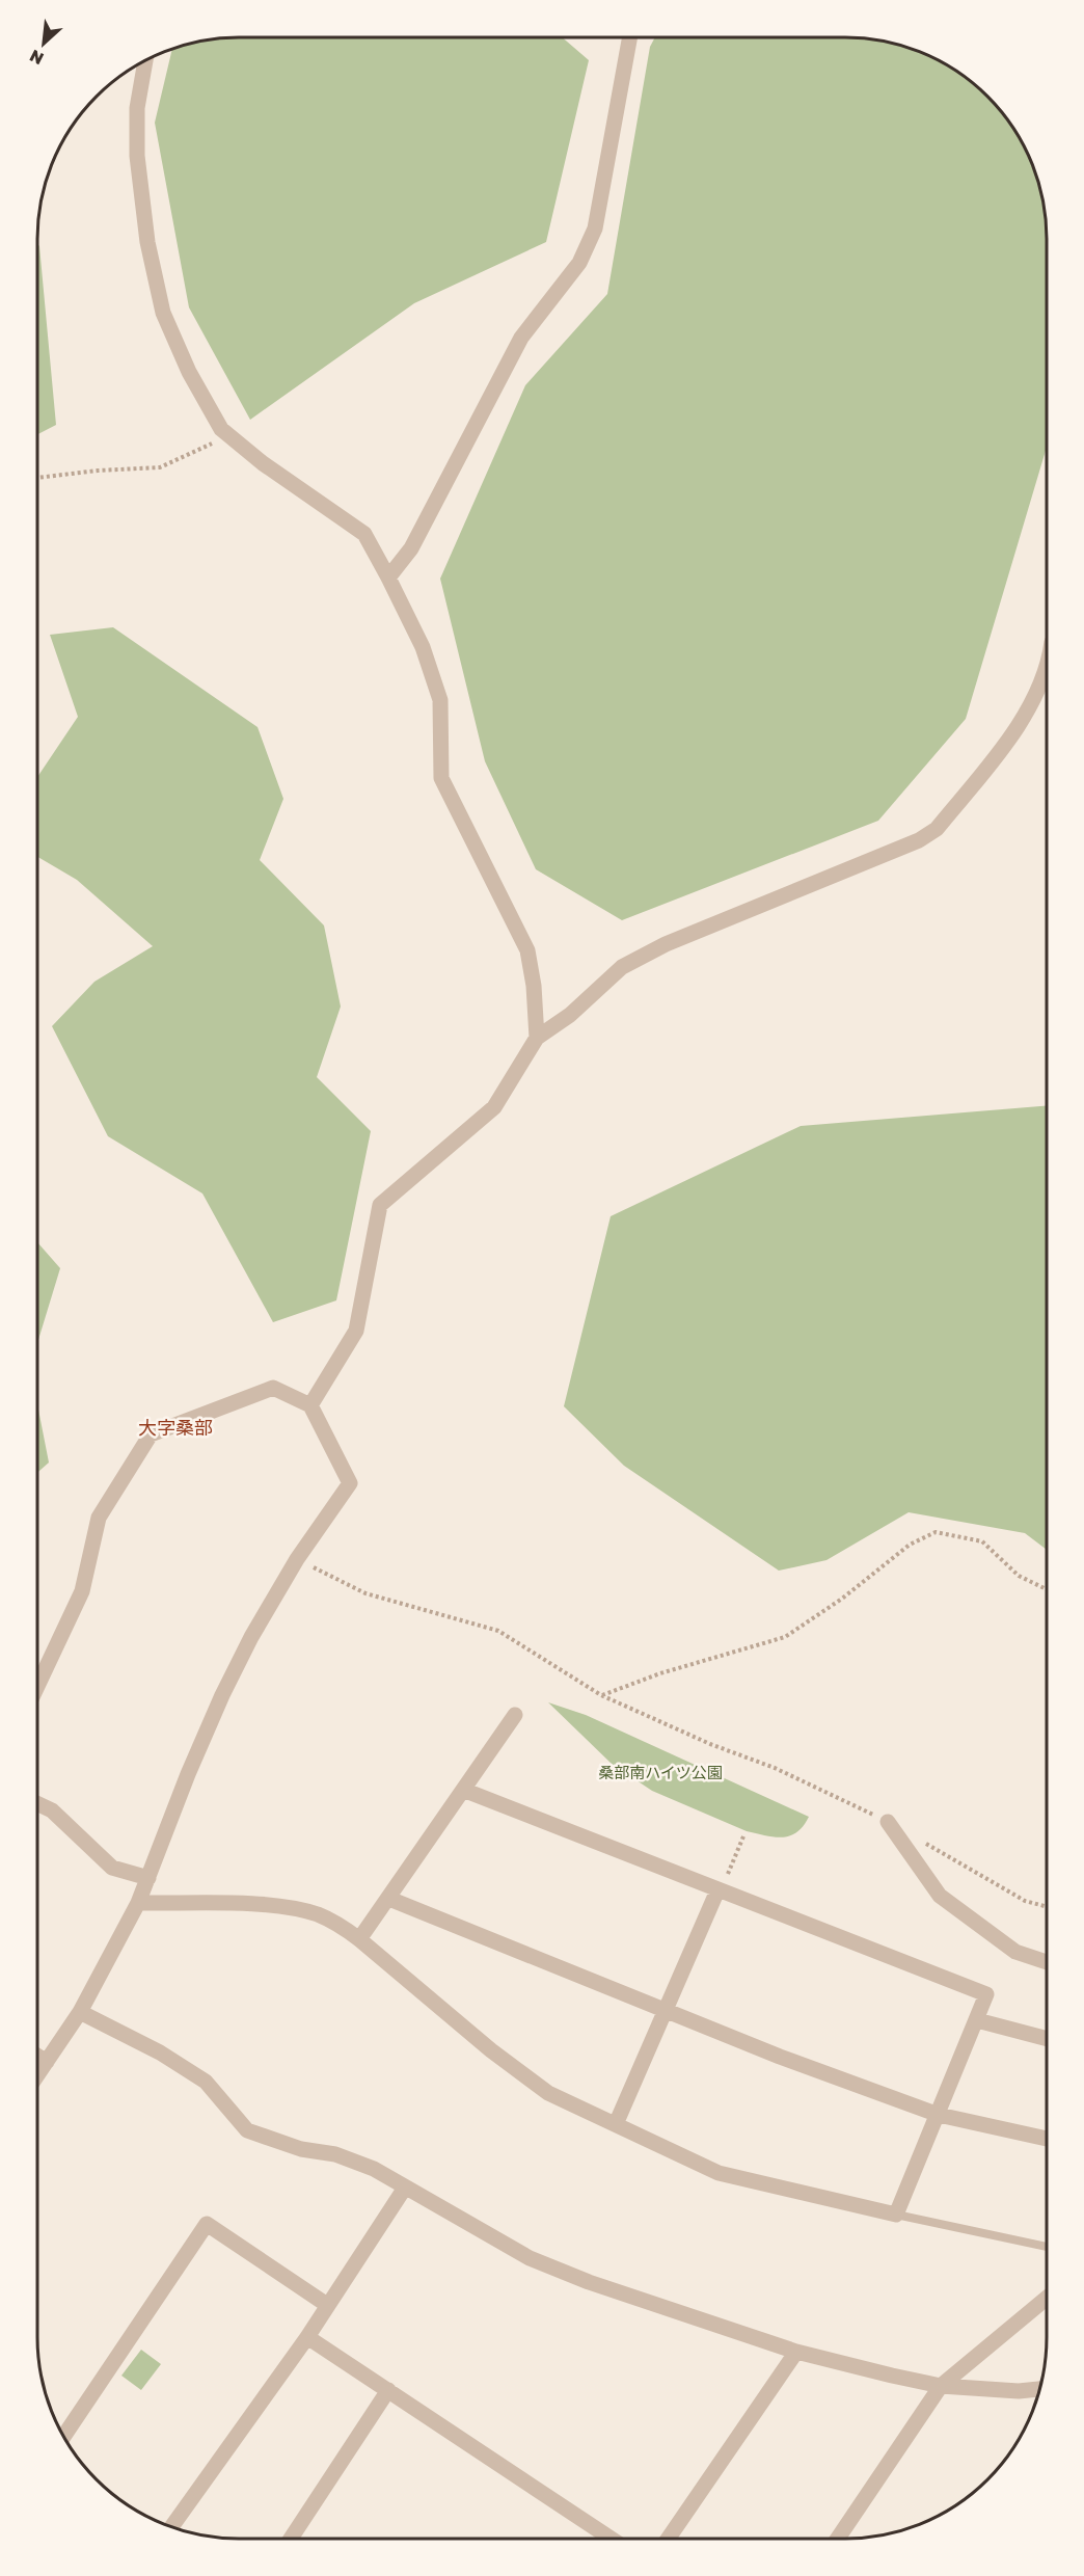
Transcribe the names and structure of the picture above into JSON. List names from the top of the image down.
{
  "districts": ["大字桑部"],
  "parks": ["桑部南ハイツ公園"],
  "north": "bottom left"
}
